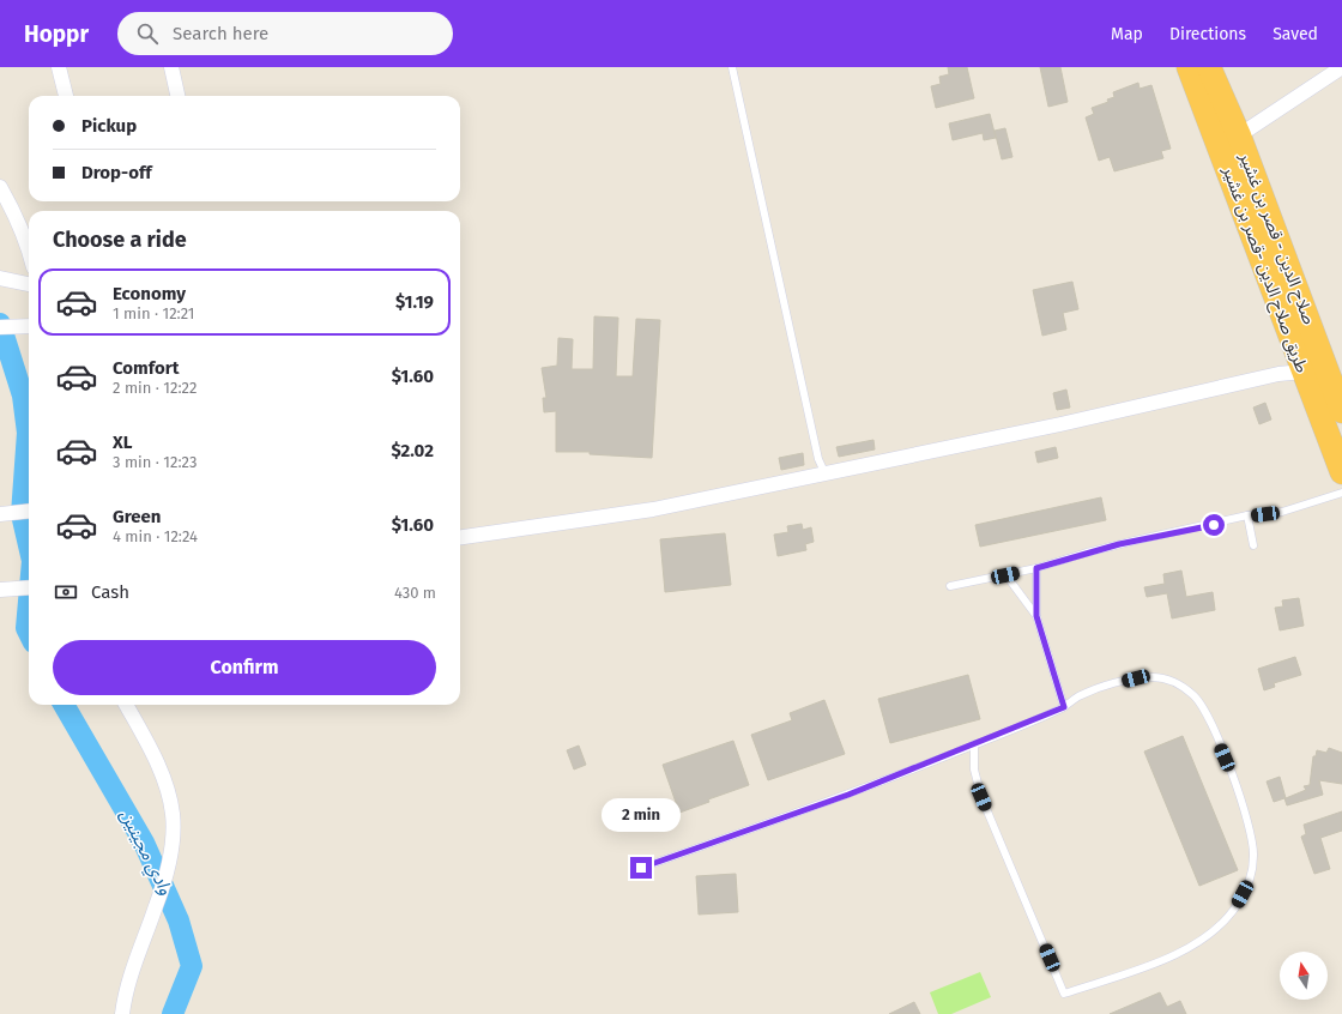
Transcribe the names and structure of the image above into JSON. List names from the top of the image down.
{
  "streets": {
    "highway": ["صلاح الدين - قصر بن غشير", "طريق صلاح الدين -قصر بن غشير"]
  },
  "crossings": [
    ["صلاح الدين - قصر بن غشير", "طريق صلاح الدين -قصر بن غشير"]
  ],
  "water": ["وادي مجينين"],
  "north": "top",
  "page": {
    "header": "Hoppr",
    "search": "Search here",
    "nav": ["Map", "Directions", "Saved"],
    "banner": ["Pickup", "Drop-off"],
    "heading": "Choose a ride",
    "list": [
      {
        "name": "Economy",
        "note": "1 min · 12:21",
        "value": "$1.19"
      },
      {
        "name": "Comfort",
        "note": "2 min · 12:22",
        "value": "$1.60"
      },
      {
        "name": "XL",
        "note": "3 min · 12:23",
        "value": "$2.02"
      },
      {
        "name": "Green",
        "note": "4 min · 12:24",
        "value": "$1.60"
      }
    ],
    "pay": ["Cash", "430 m"],
    "buttons": "Confirm",
    "bubble": "2 min"
  }
}
